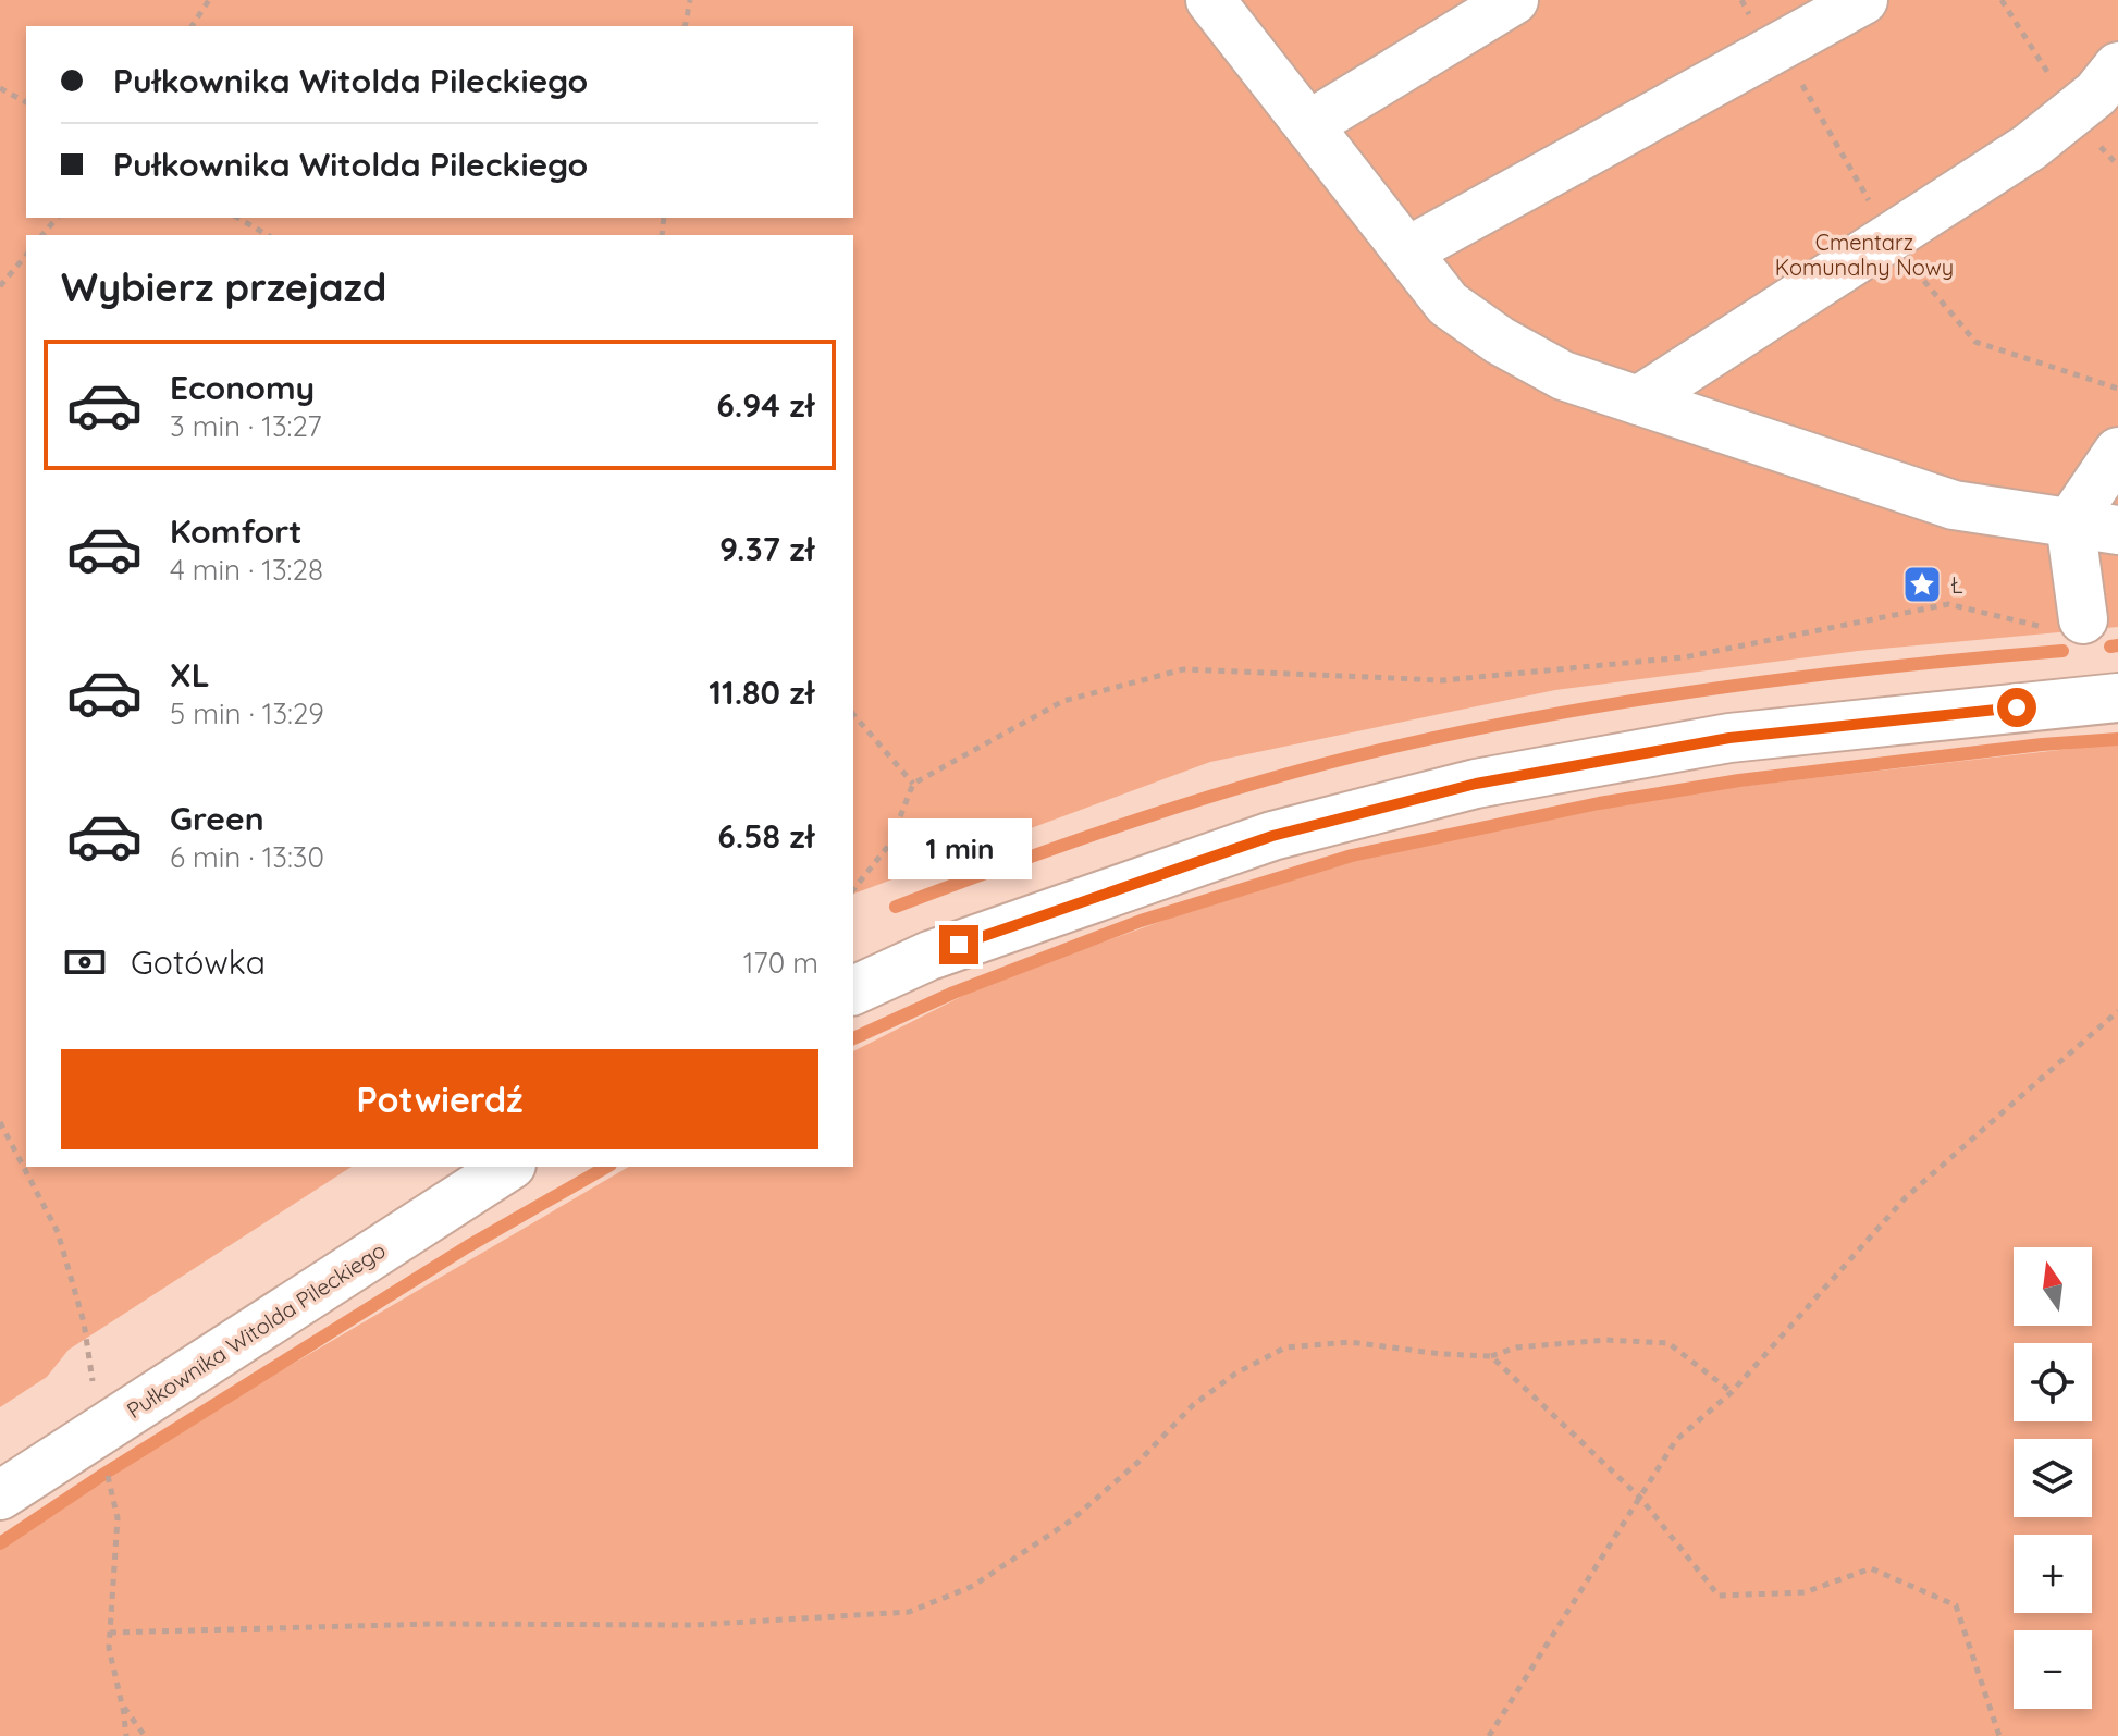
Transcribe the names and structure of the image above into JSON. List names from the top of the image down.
{
  "streets": {
    "street": ["Pułkownika Witolda Pileckiego"]
  },
  "parks": ["Cmentarz Komunalny Nowy"],
  "places": {
    "place": ["Ł"]
  },
  "north": "top",
  "page": {
    "banner": ["Pułkownika Witolda Pileckiego", "Pułkownika Witolda Pileckiego"],
    "heading": "Wybierz przejazd",
    "list": [
      {
        "name": "Economy",
        "note": "3 min · 13:27",
        "value": "6.94 zł"
      },
      {
        "name": "Komfort",
        "note": "4 min · 13:28",
        "value": "9.37 zł"
      },
      {
        "name": "XL",
        "note": "5 min · 13:29",
        "value": "11.80 zł"
      },
      {
        "name": "Green",
        "note": "6 min · 13:30",
        "value": "6.58 zł"
      }
    ],
    "bubble": "1 min",
    "pay": ["Gotówka", "170 m"],
    "buttons": "Potwierdź",
    "map_buttons": ["+", "−"]
  }
}
